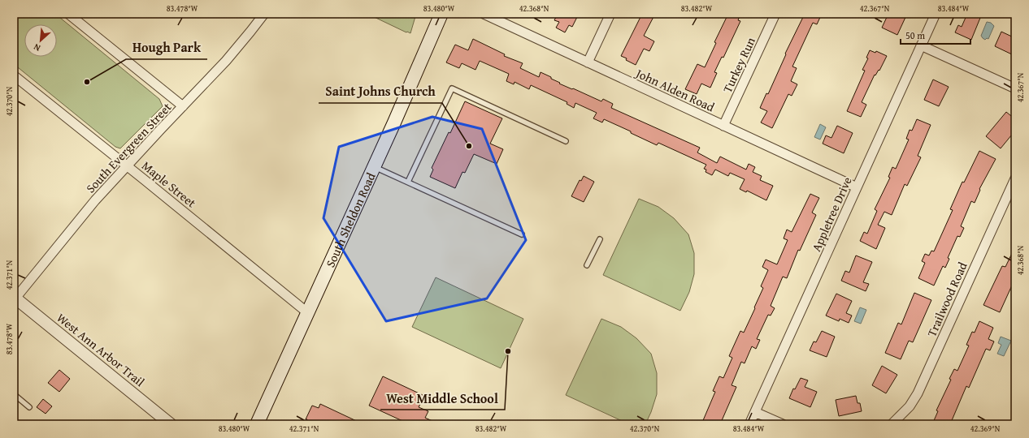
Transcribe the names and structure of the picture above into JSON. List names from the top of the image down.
{
  "streets": {
    "main road": ["South Sheldon Road"],
    "street": [
      "Turkey Run",
      "John Alden Road",
      "South Evergreen Street",
      "Maple Street",
      "Appletree Drive",
      "Trailwood Road",
      "West Ann Arbor Trail"
    ]
  },
  "crossings": [
    ["Turkey Run", "John Alden Road"],
    ["John Alden Road", "Appletree Drive"],
    ["South Evergreen Street", "Maple Street"],
    ["South Evergreen Street", "West Ann Arbor Trail"],
    ["Maple Street", "South Sheldon Road"]
  ],
  "places": ["Hough Park", "Saint Johns Church", "West Middle School"],
  "scale_bar": "50 m",
  "north": "bottom left",
  "coordinates": [
    "83.478°W",
    "83.480°W",
    "42.368°N",
    "83.482°W",
    "42.367°N",
    "83.484°W",
    "42.370°N",
    "42.371°N",
    "42.369°N"
  ]
}
